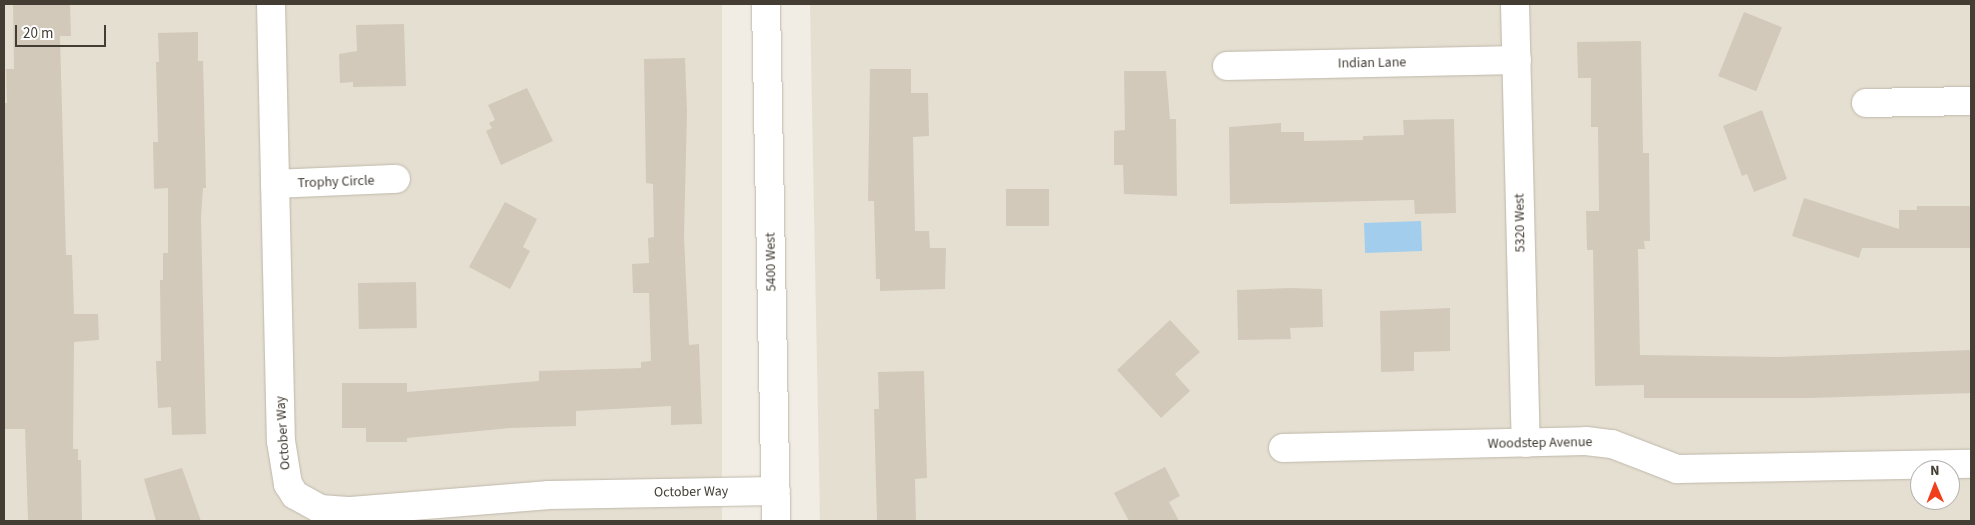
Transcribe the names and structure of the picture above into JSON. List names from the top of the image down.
{
  "streets": {
    "street": [
      "Indian Lane",
      "Trophy Circle",
      "5320 West",
      "5400 West",
      "October Way",
      "Woodstep Avenue"
    ]
  },
  "crossings": [
    ["Indian Lane", "5320 West"],
    ["Trophy Circle", "October Way"],
    ["5320 West", "Woodstep Avenue"],
    ["5400 West", "October Way"]
  ],
  "scale_bar": "20 m",
  "north": "top"
}
